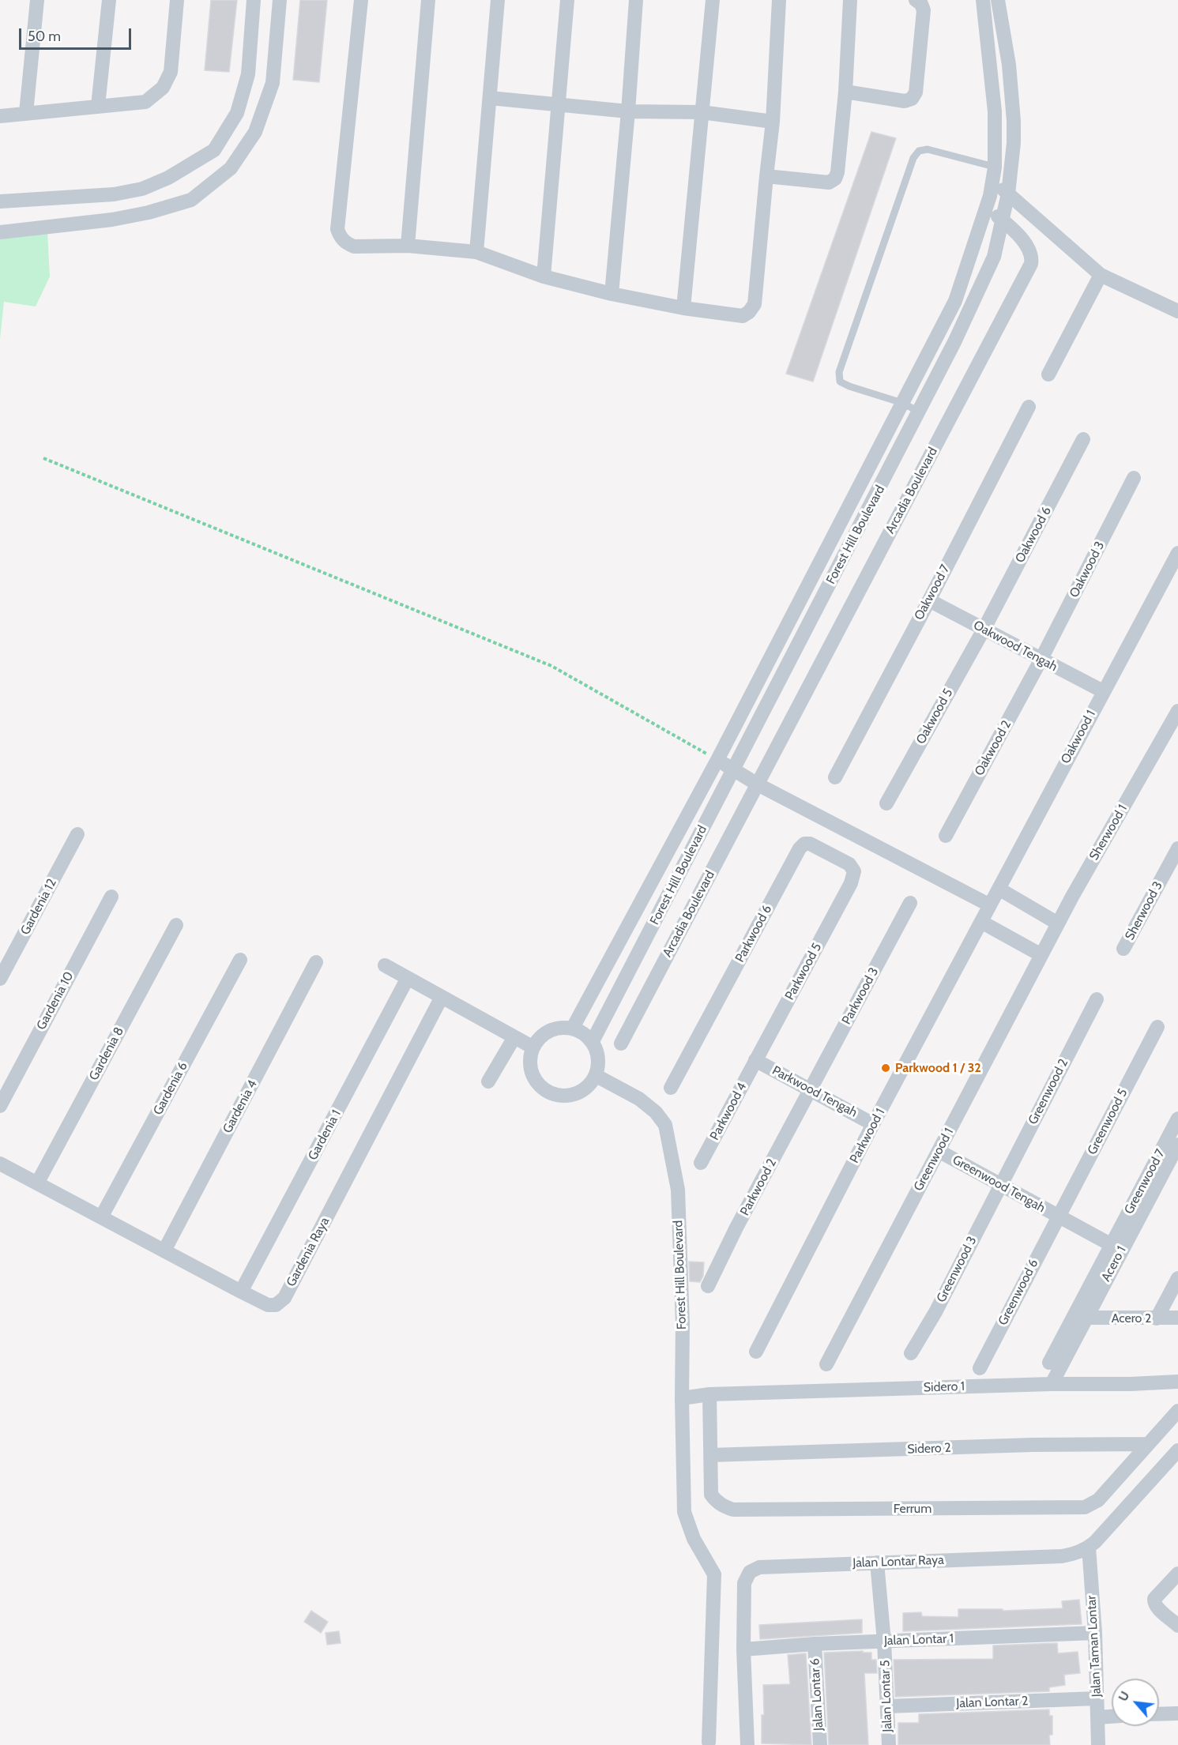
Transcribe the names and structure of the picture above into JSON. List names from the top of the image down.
{
  "streets": {
    "street": [
      "Arcadia Boulevard",
      "Forest Hill Boulevard",
      "Oakwood 6",
      "Oakwood 3",
      "Oakwood 7",
      "Oakwood Tengah",
      "Oakwood 5",
      "Oakwood 1",
      "Oakwood 2",
      "Sherwood 1",
      "Gardenia 12",
      "Sherwood 3",
      "Parkwood 6",
      "Parkwood 5",
      "Parkwood 3",
      "Gardenia 10",
      "Gardenia 8",
      "Gardenia 6",
      "Parkwood Tengah",
      "Greenwood 2",
      "Gardenia 4",
      "Parkwood 4",
      "Greenwood 5",
      "Gardenia 1",
      "Parkwood 1",
      "Greenwood 1",
      "Greenwood 7",
      "Greenwood Tengah",
      "Parkwood 2",
      "Gardenia Raya",
      "Acero 1",
      "Greenwood 3",
      "Greenwood 6",
      "Acero 2",
      "Sidero 1",
      "Sidero 2",
      "Ferrum",
      "Jalan Lontar Raya",
      "Jalan Lontar 1",
      "Jalan Taman Lontar",
      "Jalan Lontar 6",
      "Jalan Lontar 5",
      "Jalan Lontar 2"
    ]
  },
  "crossings": [
    ["Arcadia Boulevard", "Forest Hill Boulevard"],
    ["Forest Hill Boulevard", "Sidero 1"],
    ["Oakwood 6", "Oakwood Tengah"],
    ["Oakwood 6", "Oakwood 5"],
    ["Oakwood 3", "Oakwood Tengah"],
    ["Oakwood 3", "Oakwood 2"],
    ["Oakwood 7", "Oakwood Tengah"],
    ["Oakwood Tengah", "Oakwood 5"],
    ["Oakwood Tengah", "Oakwood 1"],
    ["Oakwood Tengah", "Oakwood 2"],
    ["Oakwood 1", "Parkwood 1"],
    ["Sherwood 1", "Greenwood 1"],
    ["Parkwood 6", "Parkwood 5"],
    ["Parkwood 5", "Parkwood Tengah"],
    ["Parkwood 5", "Parkwood 4"],
    ["Parkwood 3", "Parkwood Tengah"],
    ["Parkwood 3", "Parkwood 2"],
    ["Gardenia 8", "Gardenia Raya"],
    ["Gardenia 6", "Gardenia Raya"],
    ["Parkwood Tengah", "Parkwood 4"],
    ["Parkwood Tengah", "Parkwood 1"],
    ["Parkwood Tengah", "Parkwood 2"],
    ["Greenwood 2", "Greenwood Tengah"],
    ["Greenwood 2", "Greenwood 3"],
    ["Gardenia 4", "Gardenia Raya"],
    ["Greenwood 5", "Greenwood Tengah"],
    ["Greenwood 5", "Greenwood 6"],
    ["Gardenia 1", "Gardenia Raya"],
    ["Greenwood 1", "Greenwood Tengah"],
    ["Greenwood 7", "Greenwood Tengah"],
    ["Greenwood Tengah", "Greenwood 3"],
    ["Greenwood Tengah", "Greenwood 6"],
    ["Acero 1", "Acero 2"],
    ["Acero 1", "Sidero 1"],
    ["Sidero 1", "Ferrum"],
    ["Sidero 2", "Ferrum"],
    ["Jalan Lontar Raya", "Jalan Lontar 1"],
    ["Jalan Lontar Raya", "Jalan Taman Lontar"],
    ["Jalan Lontar Raya", "Jalan Lontar 5"],
    ["Jalan Lontar 1", "Jalan Taman Lontar"],
    ["Jalan Lontar 1", "Jalan Lontar 6"],
    ["Jalan Lontar 1", "Jalan Lontar 5"],
    ["Jalan Taman Lontar", "Jalan Lontar 2"],
    ["Jalan Lontar 5", "Jalan Lontar 2"]
  ],
  "places": ["Parkwood 1 / 32"],
  "scale_bar": "50 m",
  "north": "top left"
}
